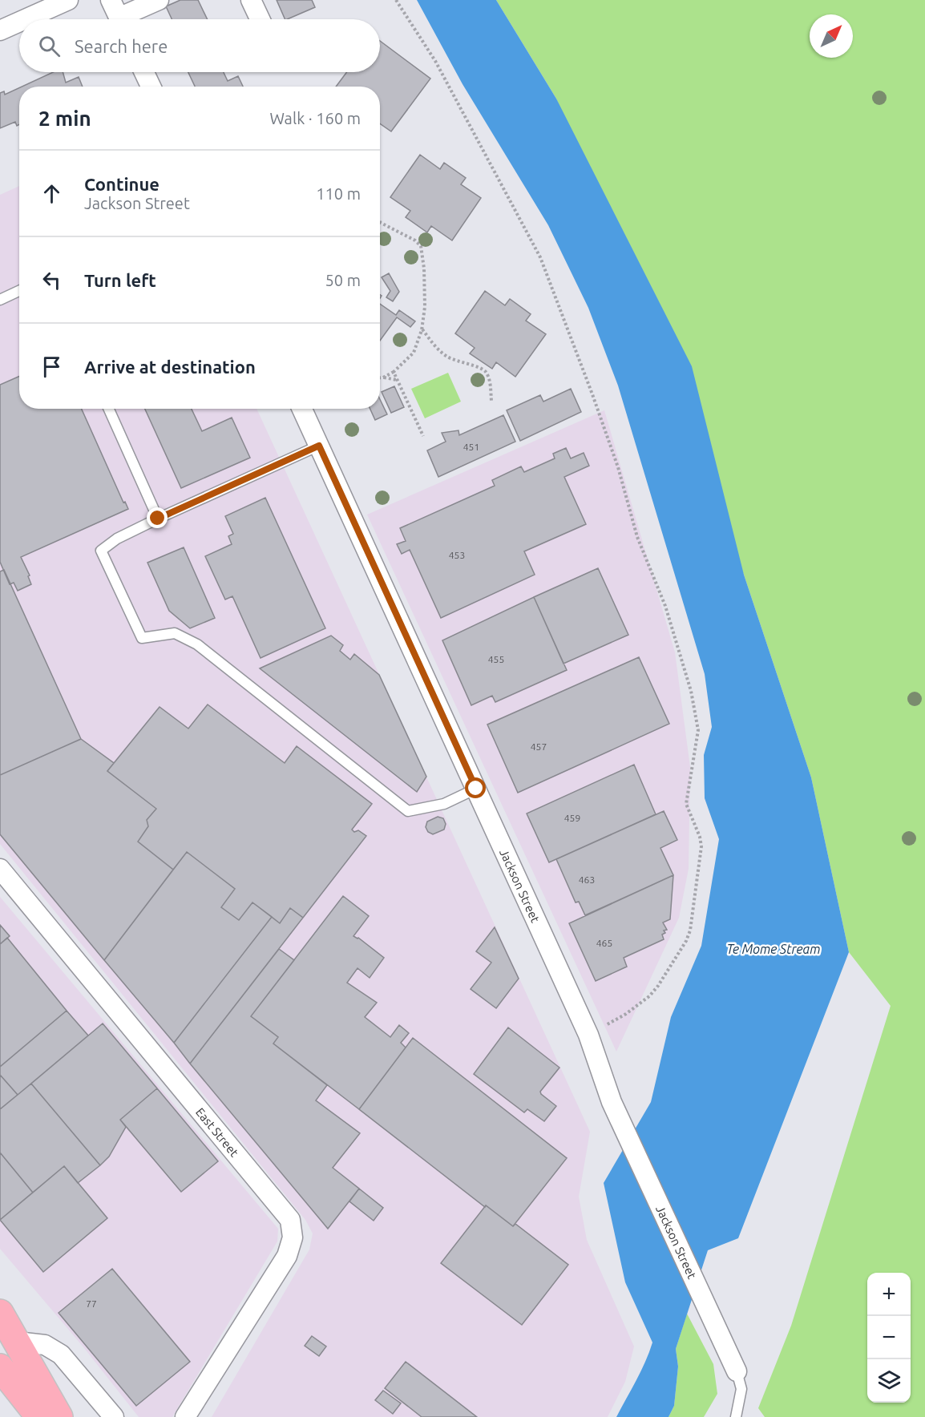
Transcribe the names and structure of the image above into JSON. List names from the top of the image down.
{
  "streets": {
    "street": ["Jackson Street", "East Street"]
  },
  "water": ["Te Mome Stream"],
  "house_numbers": [
    "451",
    "453",
    "455",
    "457",
    "459",
    "463",
    "465",
    "77"
  ],
  "north": "top right",
  "page": {
    "search": "Search here",
    "heading": ["2 min", "Walk · 160 m"],
    "list": [
      ["Continue", "Jackson Street", "110 m"],
      ["Turn left", "50 m"],
      "Arrive at destination"
    ],
    "map_buttons": ["+", "−"]
  }
}
